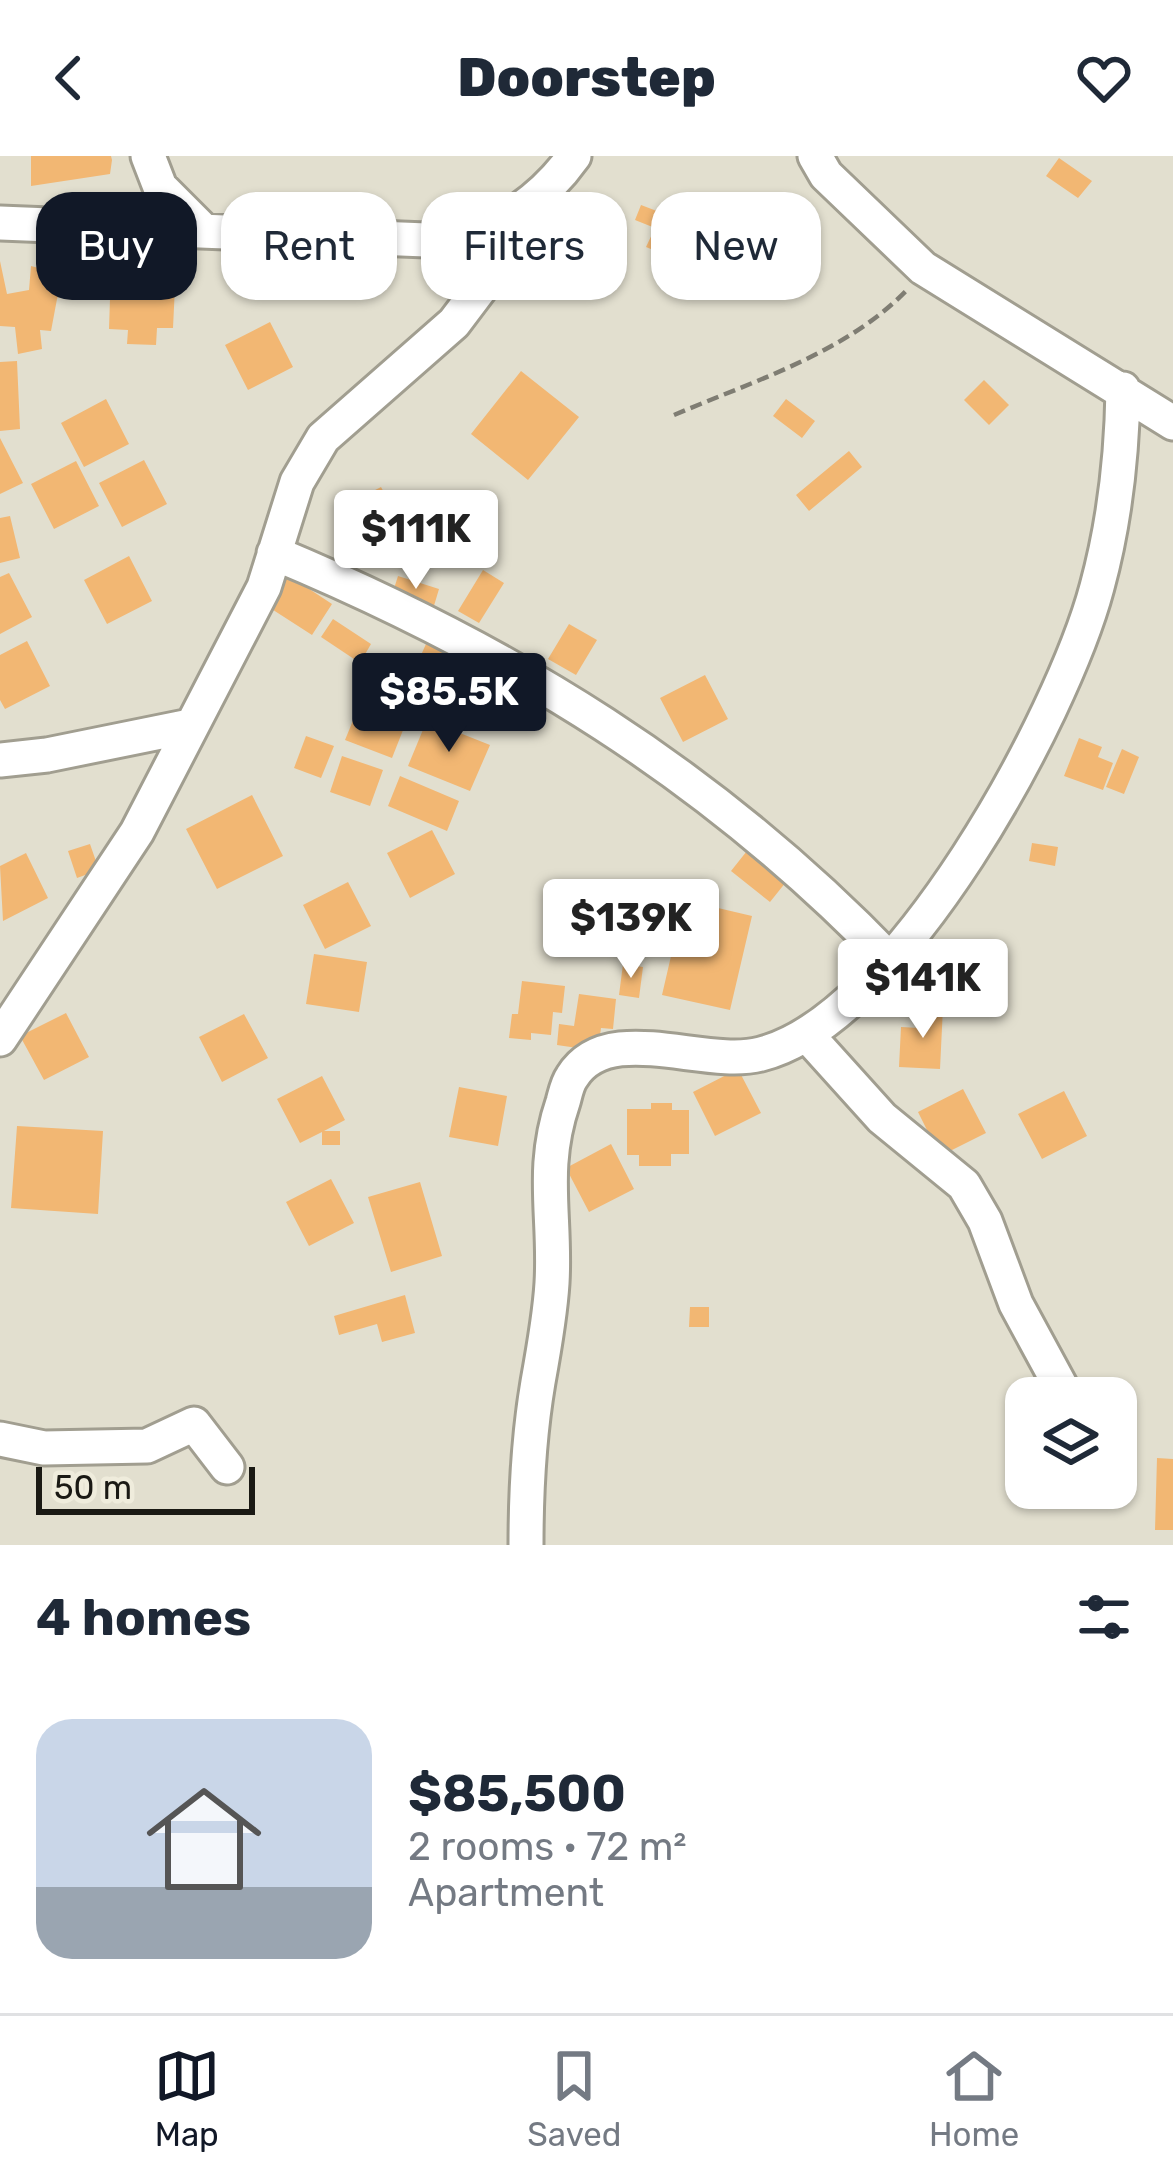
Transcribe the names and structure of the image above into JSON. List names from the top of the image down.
{
  "scale_bar": "50 m",
  "page": {
    "header": "Doorstep",
    "chip": [
      "Buy",
      "Rent",
      "Filters",
      "New"
    ],
    "price": [
      "$111K",
      "$85.5K",
      "$139K",
      "$141K"
    ],
    "scale": "50 m",
    "heading": "4 homes",
    "list": [
      {
        "name": "$85,500",
        "note": "2 rooms · 72 m² · Apartment"
      }
    ],
    "tabs": ["Map", "Saved", "Home"]
  }
}
